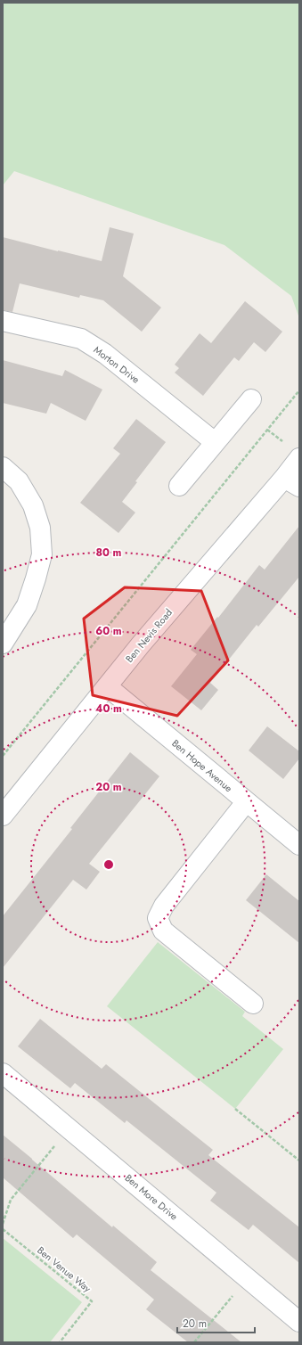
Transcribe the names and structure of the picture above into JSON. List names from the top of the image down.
{
  "streets": {
    "street": [
      "Morton Drive",
      "Ben Nevis Road",
      "Ben Hope Avenue",
      "Ben More Drive"
    ],
    "path": ["Ben Venue Way"]
  },
  "crossings": [
    ["Ben Nevis Road", "Ben Hope Avenue"]
  ],
  "scale_bar": "20 m",
  "rings": [
    "80 m",
    "60 m",
    "40 m",
    "20 m"
  ]
}
